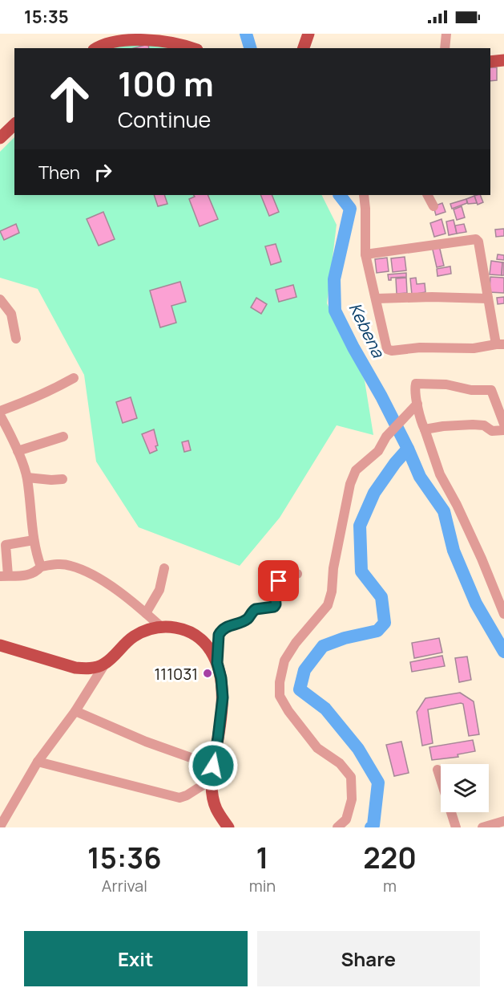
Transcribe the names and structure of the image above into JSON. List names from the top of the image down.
{
  "water": ["Kebena"],
  "places": ["111031"],
  "page": {
    "status": "15:35",
    "turn": ["100 m", "Continue"],
    "then": "Then",
    "eta": [
      "15:36",
      "Arrival",
      "1",
      "min",
      "220",
      "m"
    ],
    "buttons": ["Exit", "Share"]
  }
}
